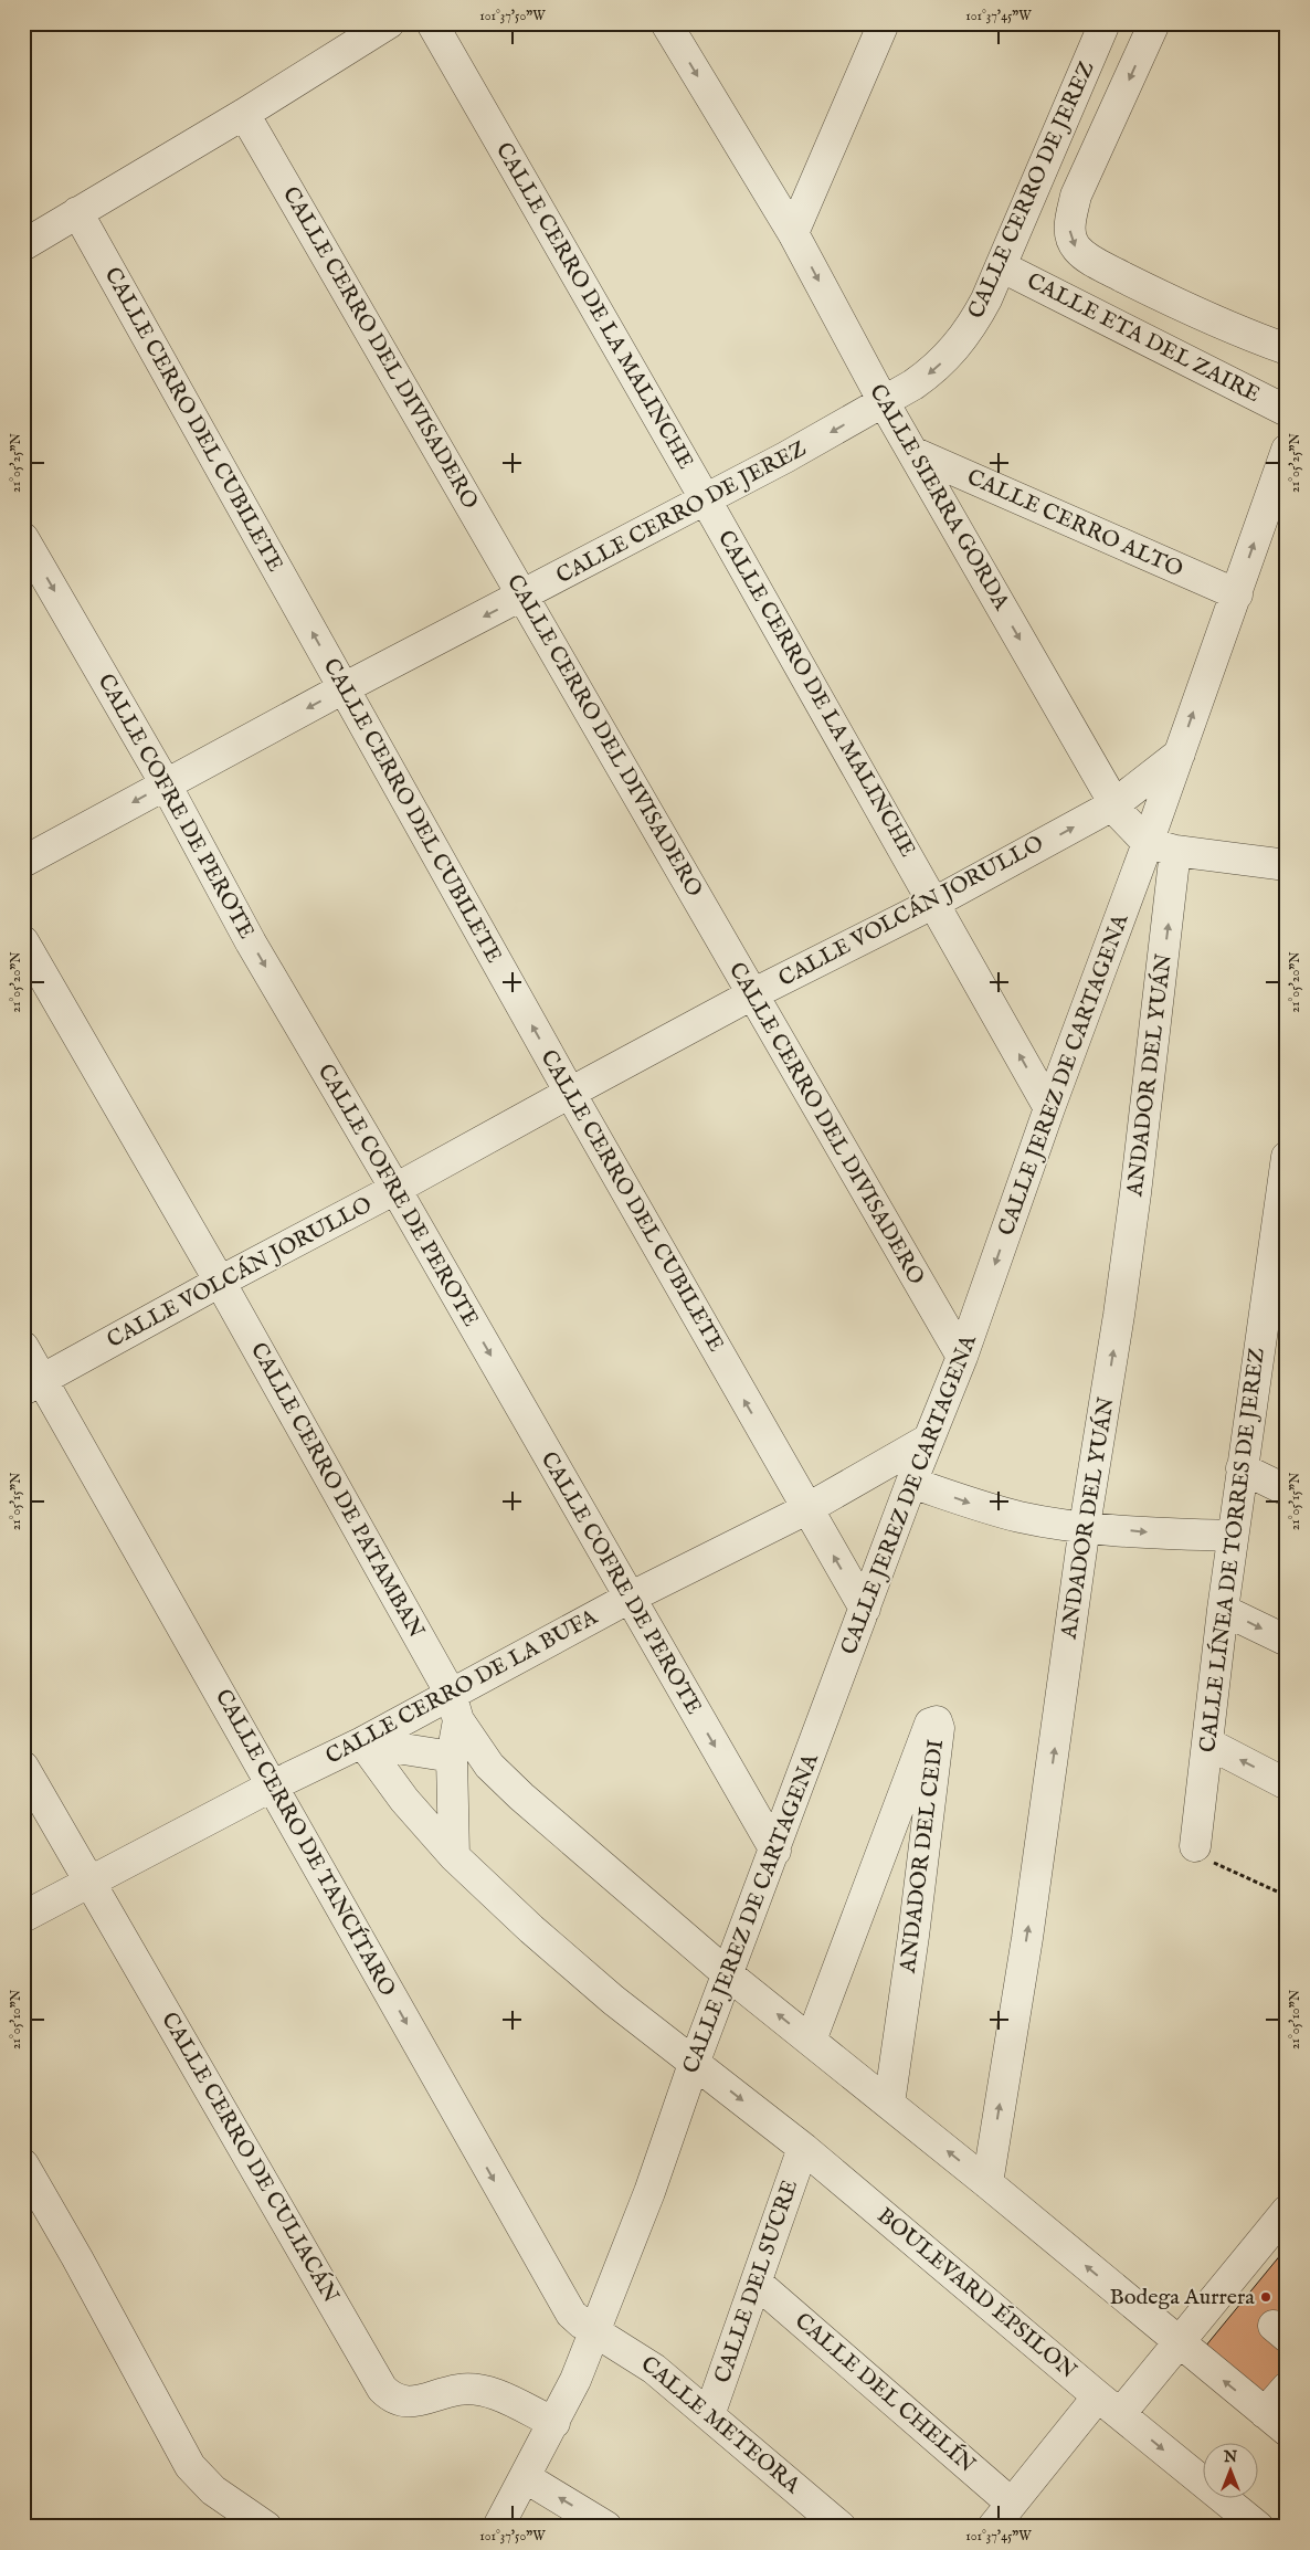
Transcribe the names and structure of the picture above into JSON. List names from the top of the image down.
{
  "streets": {
    "street": [
      "CALLE CERRO DE JEREZ",
      "CALLE CERRO DE LA MALINCHE",
      "CALLE ETA DEL ZAIRE",
      "CALLE CERRO DEL DIVISADERO",
      "CALLE CERRO DEL CUBILETE",
      "CALLE SIERRA GORDA",
      "CALLE CERRO ALTO",
      "CALLE COFRE DE PEROTE",
      "CALLE VOLCÁN JORULLO",
      "CALLE JEREZ DE CARTAGENA",
      "ANDADOR DEL YUÁN",
      "CALLE CERRO DE PATAMBAN",
      "CALLE LÍNEA DE TORRES DE JEREZ",
      "CALLE CERRO DE LA BUFA",
      "CALLE CERRO DE TANCÍTARO",
      "ANDADOR DEL CEDI",
      "CALLE CERRO DE CULIACÁN",
      "CALLE DEL SUCRE",
      "BOULEVARD ÉPSILON",
      "CALLE DEL CHELÍN",
      "CALLE METEORA"
    ]
  },
  "crossings": [
    ["CALLE CERRO DE JEREZ", "CALLE CERRO DE LA MALINCHE"],
    ["CALLE CERRO DE JEREZ", "CALLE ETA DEL ZAIRE"],
    ["CALLE CERRO DE JEREZ", "CALLE CERRO DEL DIVISADERO"],
    ["CALLE CERRO DE JEREZ", "CALLE CERRO DEL CUBILETE"],
    ["CALLE CERRO DE JEREZ", "CALLE SIERRA GORDA"],
    ["CALLE CERRO DE JEREZ", "CALLE COFRE DE PEROTE"],
    ["CALLE CERRO DE LA MALINCHE", "CALLE VOLCÁN JORULLO"],
    ["CALLE CERRO DE LA MALINCHE", "CALLE JEREZ DE CARTAGENA"],
    ["CALLE CERRO DEL DIVISADERO", "CALLE VOLCÁN JORULLO"],
    ["CALLE CERRO DEL DIVISADERO", "CALLE JEREZ DE CARTAGENA"],
    ["CALLE CERRO DEL CUBILETE", "CALLE VOLCÁN JORULLO"],
    ["CALLE CERRO DEL CUBILETE", "CALLE JEREZ DE CARTAGENA"],
    ["CALLE CERRO DEL CUBILETE", "CALLE CERRO DE LA BUFA"],
    ["CALLE SIERRA GORDA", "CALLE CERRO ALTO"],
    ["CALLE SIERRA GORDA", "CALLE VOLCÁN JORULLO"],
    ["CALLE SIERRA GORDA", "CALLE JEREZ DE CARTAGENA"],
    ["CALLE SIERRA GORDA", "ANDADOR DEL YUÁN"],
    ["CALLE CERRO ALTO", "CALLE JEREZ DE CARTAGENA"],
    ["CALLE COFRE DE PEROTE", "CALLE VOLCÁN JORULLO"],
    ["CALLE COFRE DE PEROTE", "CALLE JEREZ DE CARTAGENA"],
    ["CALLE COFRE DE PEROTE", "CALLE CERRO DE LA BUFA"],
    ["CALLE VOLCÁN JORULLO", "CALLE JEREZ DE CARTAGENA"],
    ["CALLE VOLCÁN JORULLO", "CALLE CERRO DE PATAMBAN"],
    ["CALLE VOLCÁN JORULLO", "CALLE CERRO DE TANCÍTARO"],
    ["CALLE JEREZ DE CARTAGENA", "ANDADOR DEL YUÁN"],
    ["CALLE JEREZ DE CARTAGENA", "CALLE CERRO DE PATAMBAN"],
    ["CALLE JEREZ DE CARTAGENA", "CALLE CERRO DE LA BUFA"],
    ["CALLE JEREZ DE CARTAGENA", "CALLE CERRO DE TANCÍTARO"],
    ["CALLE JEREZ DE CARTAGENA", "CALLE CERRO DE CULIACÁN"],
    ["CALLE JEREZ DE CARTAGENA", "BOULEVARD ÉPSILON"],
    ["CALLE JEREZ DE CARTAGENA", "CALLE METEORA"],
    ["CALLE CERRO DE PATAMBAN", "CALLE CERRO DE LA BUFA"],
    ["CALLE CERRO DE LA BUFA", "CALLE CERRO DE TANCÍTARO"],
    ["CALLE CERRO DE LA BUFA", "CALLE CERRO DE CULIACÁN"],
    ["CALLE CERRO DE LA BUFA", "BOULEVARD ÉPSILON"],
    ["CALLE CERRO DE TANCÍTARO", "CALLE METEORA"],
    ["CALLE DEL SUCRE", "BOULEVARD ÉPSILON"],
    ["CALLE DEL SUCRE", "CALLE DEL CHELÍN"],
    ["CALLE DEL SUCRE", "CALLE METEORA"]
  ],
  "one_way": [
    "CALLE CERRO DE JEREZ",
    "CALLE CERRO DEL CUBILETE",
    "CALLE SIERRA GORDA",
    "CALLE COFRE DE PEROTE",
    "ANDADOR DEL YUÁN",
    "CALLE CERRO DE TANCÍTARO"
  ],
  "places": ["Bodega Aurrera"],
  "north": "top",
  "coordinates": [
    "101°37'50\"W",
    "101°37'45\"W",
    "21°05'25\"N",
    "21°05'20\"N",
    "21°05'15\"N",
    "21°05'10\"N"
  ]
}
